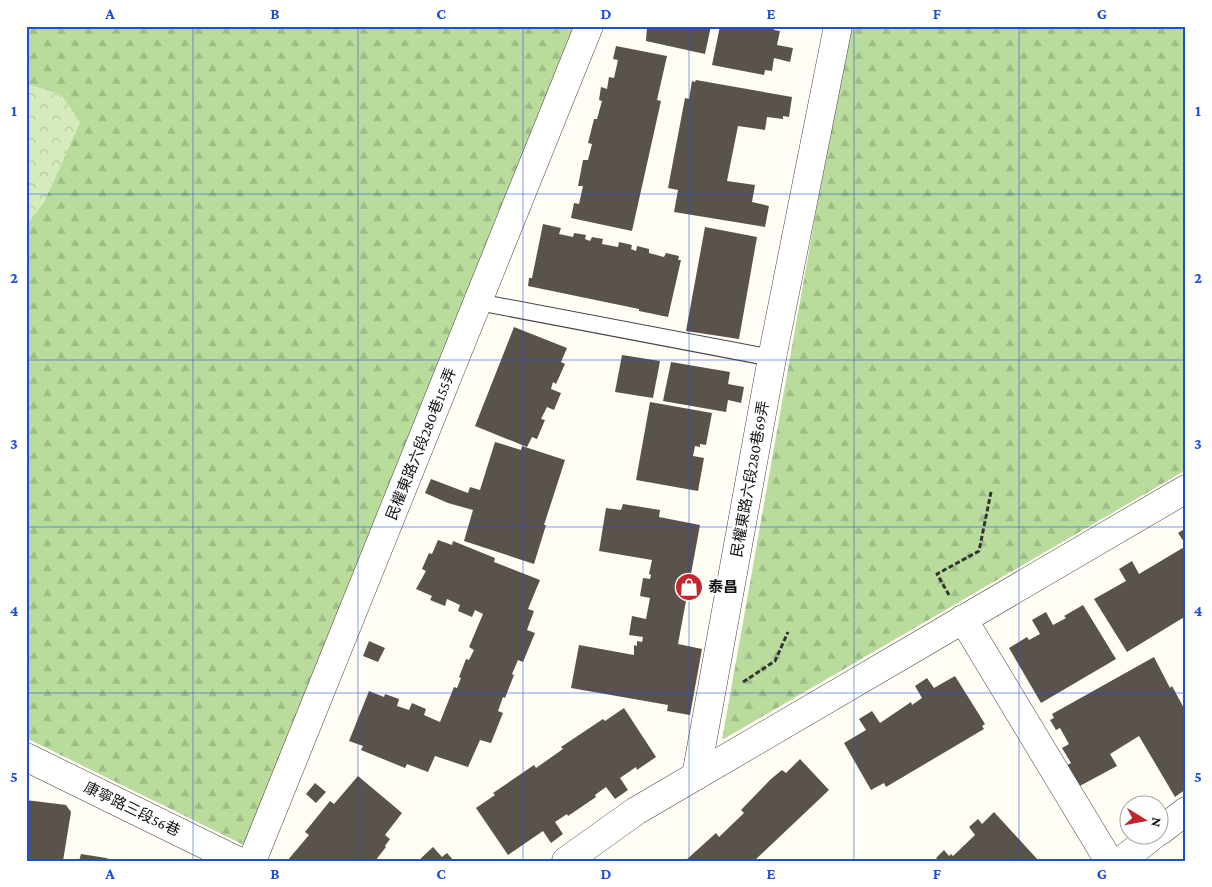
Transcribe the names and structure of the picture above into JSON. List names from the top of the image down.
{
  "streets": {
    "street": ["民權東路六段280巷155弄", "民權東路六段280巷69弄", "康寧路三段56巷"]
  },
  "places": {
    "shop": ["泰昌"]
  },
  "north": "right",
  "grid": {
    "columns": [
      "A",
      "B",
      "C",
      "D",
      "E",
      "F",
      "G"
    ],
    "rows": [
      "1",
      "2",
      "3",
      "4",
      "5"
    ]
  }
}
